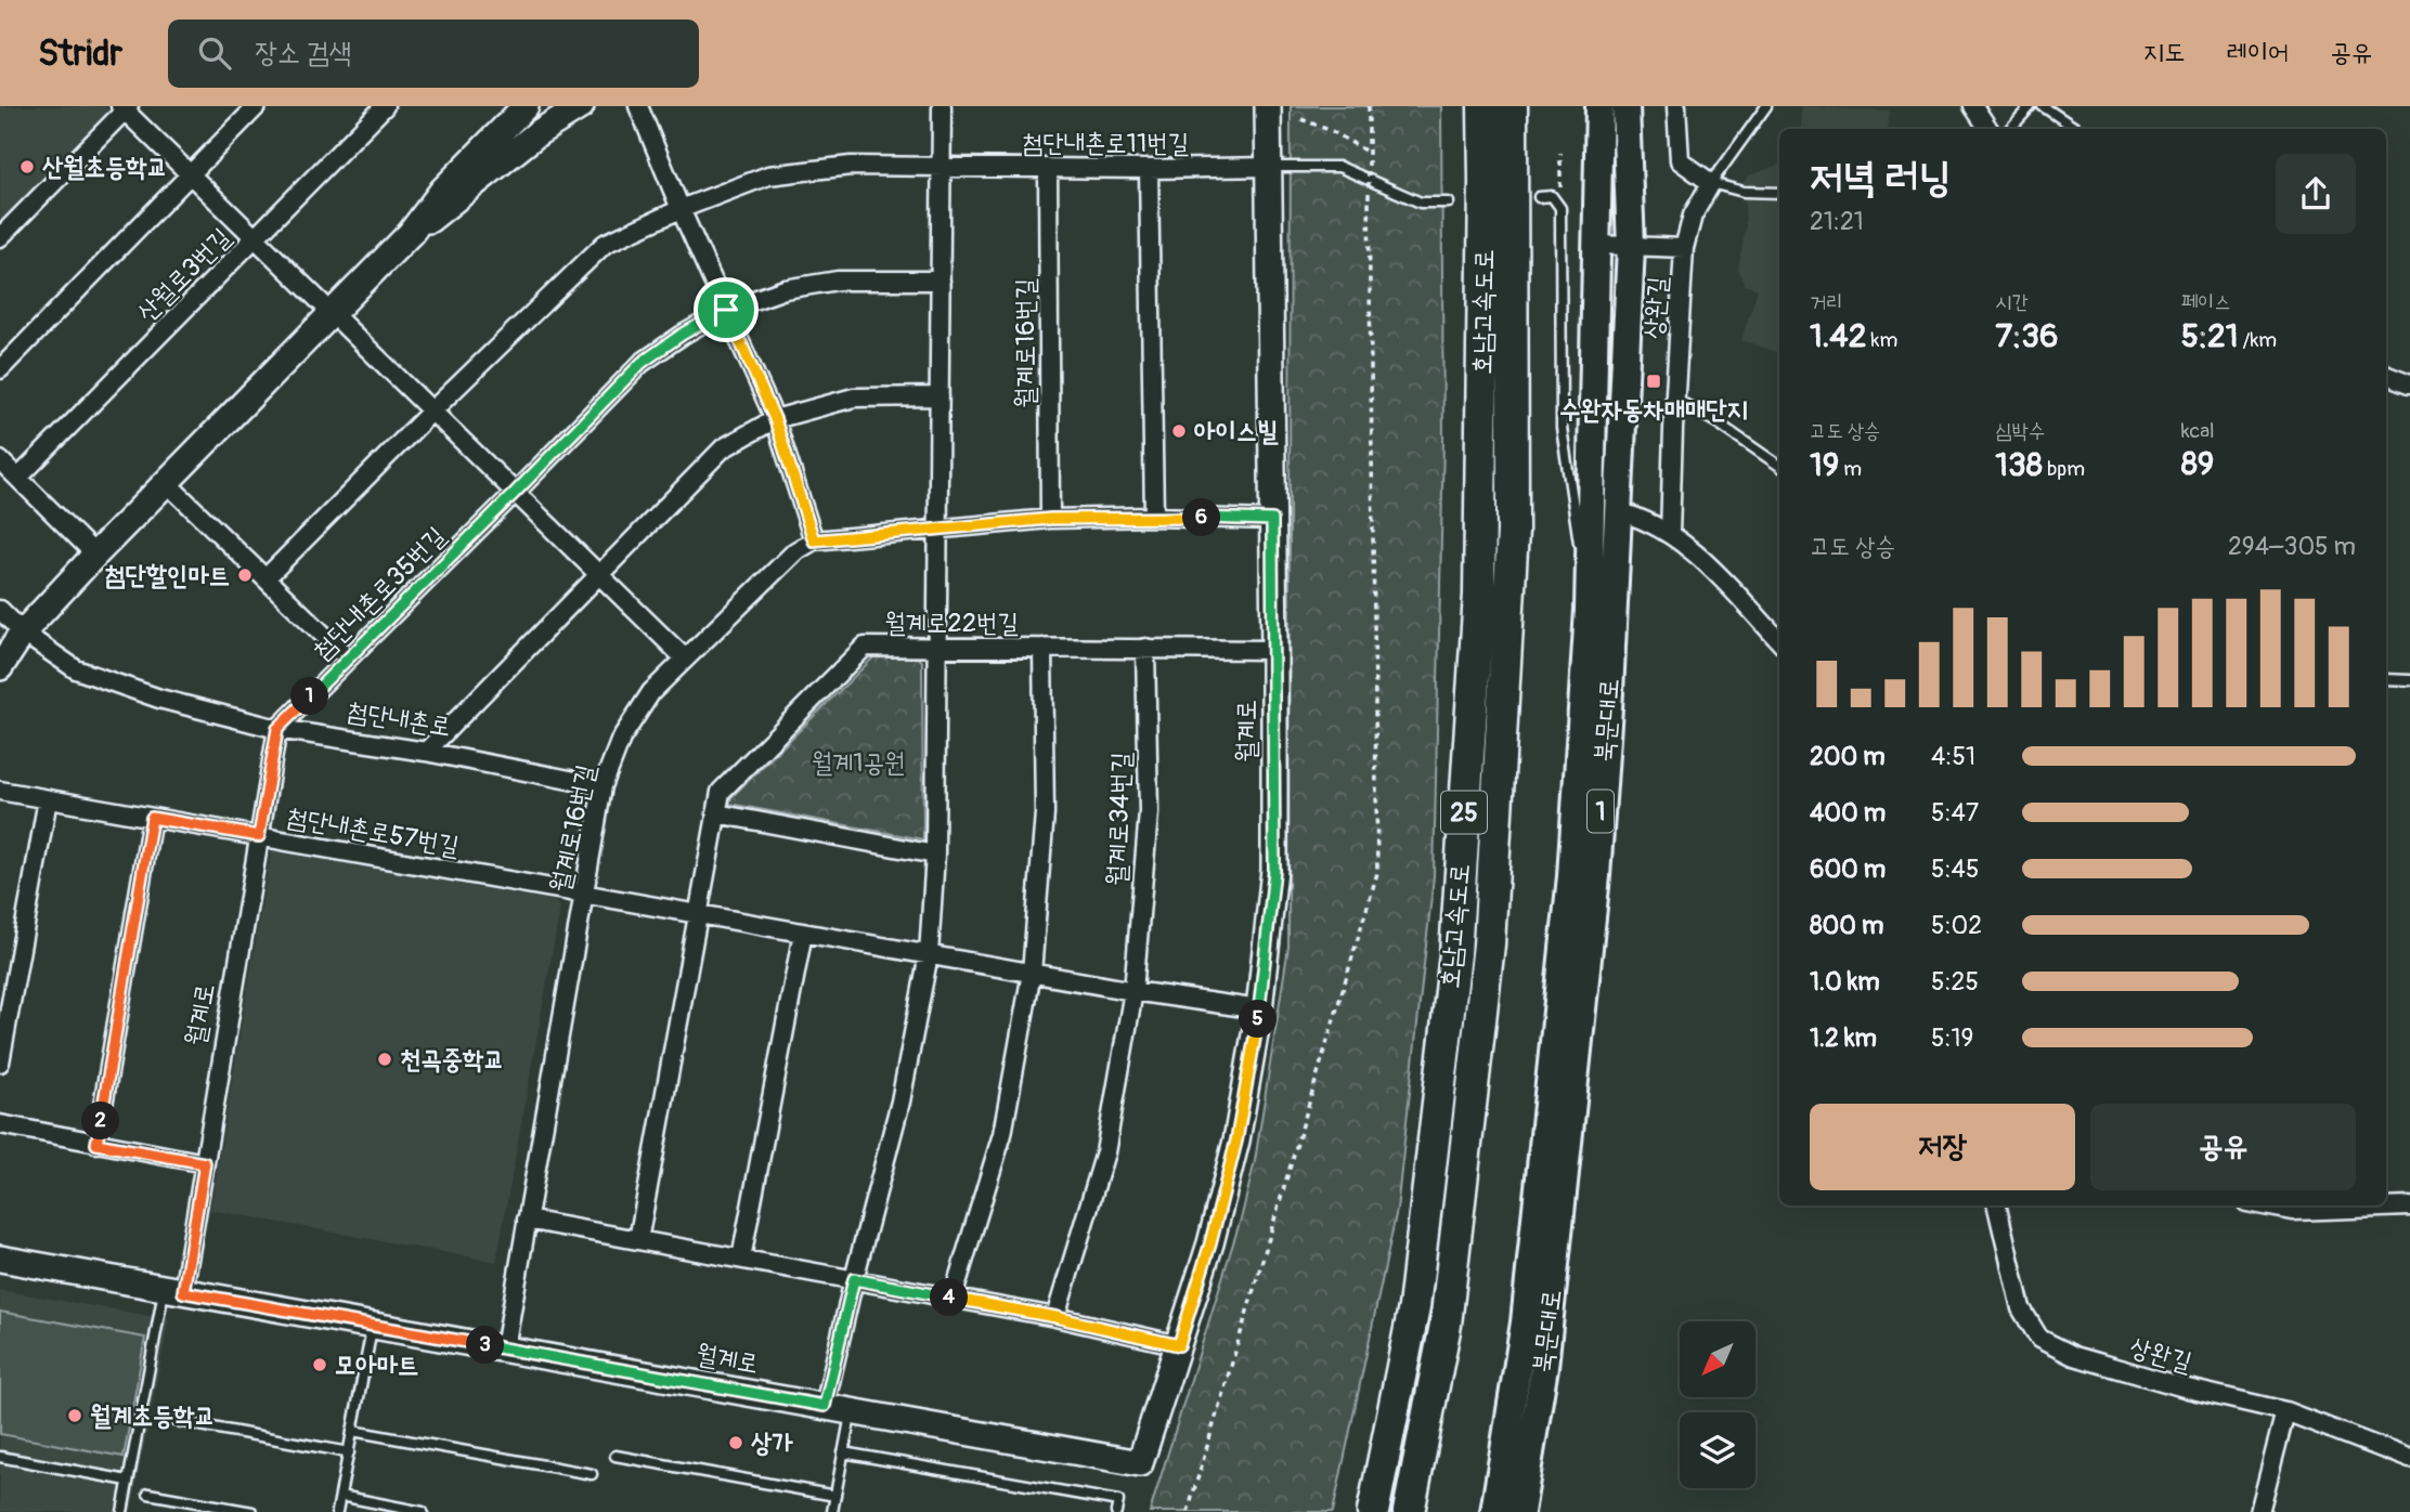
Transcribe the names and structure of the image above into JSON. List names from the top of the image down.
{
  "streets": {
    "highway": ["호남고속도로", "25"],
    "main road": ["북문대로", "1"],
    "street": [
      "첨단내촌로11번길",
      "산월로3번길",
      "상완길",
      "월계로16번길",
      "첨단내촌로35번길",
      "월계로22번길",
      "첨단내촌로",
      "월계로",
      "월계로34번길",
      "첨단내촌로57번길"
    ]
  },
  "crossings": [
    ["첨단내촌로11번길", "월계로16번길"],
    ["첨단내촌로11번길", "월계로"],
    ["월계로16번길", "첨단내촌로"],
    ["월계로16번길", "월계로"],
    ["월계로16번길", "첨단내촌로57번길"],
    ["첨단내촌로35번길", "첨단내촌로"],
    ["첨단내촌로35번길", "월계로"],
    ["월계로22번길", "월계로"],
    ["월계로22번길", "월계로34번길"],
    ["첨단내촌로", "월계로"],
    ["월계로", "첨단내촌로57번길"]
  ],
  "parks": ["월계1공원"],
  "places": {
    "other": [
      "산월초등학교",
      "아이스빌",
      "첨단할인마트",
      "천곡중학교",
      "모아마트",
      "월계초등학교",
      "상가"
    ],
    "transit": ["수완자동차매매단지"]
  },
  "north": "bottom left",
  "page": {
    "header": "Stridr",
    "search": "장소 검색",
    "nav": ["지도", "레이어", "공유"],
    "heading": ["저녁 러닝", "21:21"],
    "stats": [
      ["거리", "1.42 km"],
      ["시간", "7:36"],
      ["페이스", "5:21 /km"],
      ["고도 상승", "19 m"],
      ["심박수", "138 bpm"],
      ["kcal", "89"]
    ],
    "pins": [
      "6",
      "1",
      "5",
      "2",
      "4",
      "3"
    ],
    "chart": ["고도 상승", "294–305 m"],
    "list": [
      {
        "name": "200 m",
        "note": "4:51"
      },
      {
        "name": "400 m",
        "note": "5:47"
      },
      {
        "name": "600 m",
        "note": "5:45"
      },
      {
        "name": "800 m",
        "note": "5:02"
      },
      {
        "name": "1.0 km",
        "note": "5:25"
      },
      {
        "name": "1.2 km",
        "note": "5:19"
      }
    ],
    "buttons": ["저장", "공유"]
  }
}
